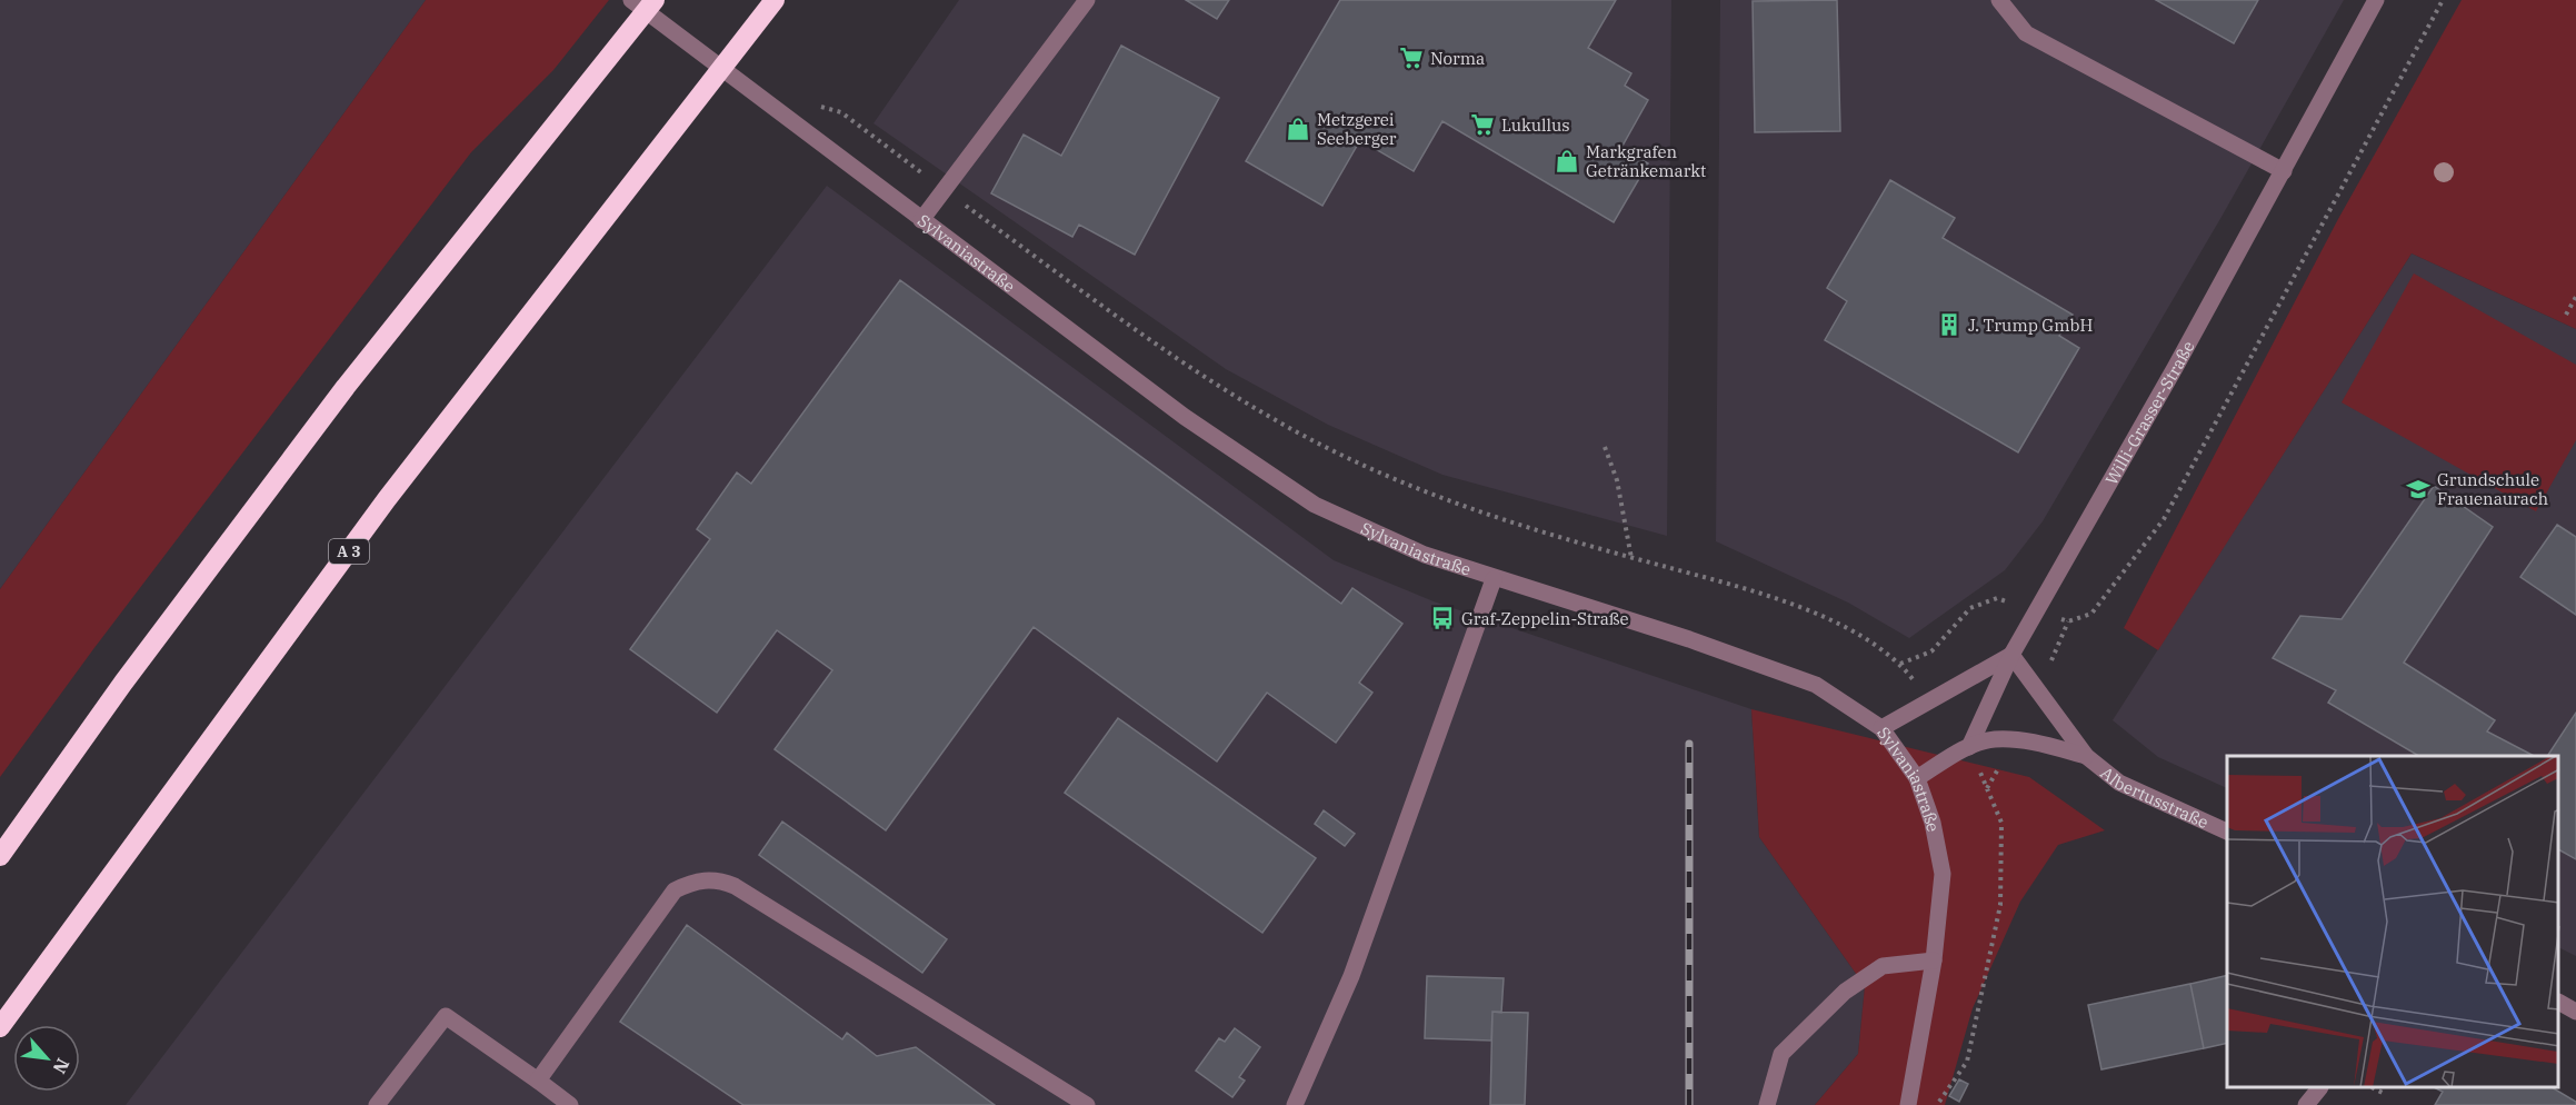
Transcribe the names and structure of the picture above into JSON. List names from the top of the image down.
{
  "streets": {
    "highway": ["A 3"],
    "street": ["Sylvaniastraße", "Willi-Grasser-Straße", "Albertusstraße"]
  },
  "crossings": [
    ["Willi-Grasser-Straße", "Albertusstraße"]
  ],
  "places": {
    "supermarket": ["Norma", "Lukullus"],
    "shop": ["Metzgerei Seeberger", "Markgrafen Getränkemarkt"],
    "building": ["J. Trump GmbH"],
    "school or university": ["Grundschule Frauenaurach"],
    "bus stop": ["Graf-Zeppelin-Straße"]
  },
  "north": "bottom right"
}
